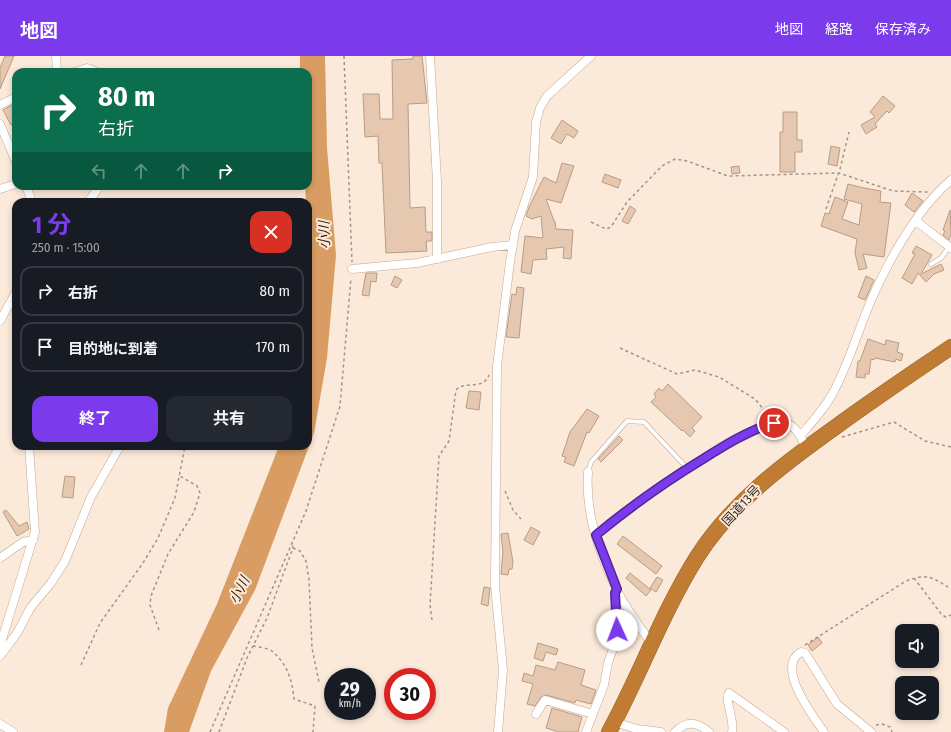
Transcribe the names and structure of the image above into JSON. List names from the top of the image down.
{
  "streets": {
    "highway": ["国道13号"]
  },
  "water": ["小川"],
  "page": {
    "header": "地図",
    "nav": ["地図", "経路", "保存済み"],
    "turn": ["80 m", "右折"],
    "heading": ["1 分", "250 m · 15:00"],
    "list": [
      {
        "name": "右折",
        "value": "80 m"
      },
      {
        "name": "目的地に到着",
        "value": "170 m"
      }
    ],
    "buttons": ["終了", "共有"],
    "speed": "29 km/h",
    "limit": "30"
  }
}
